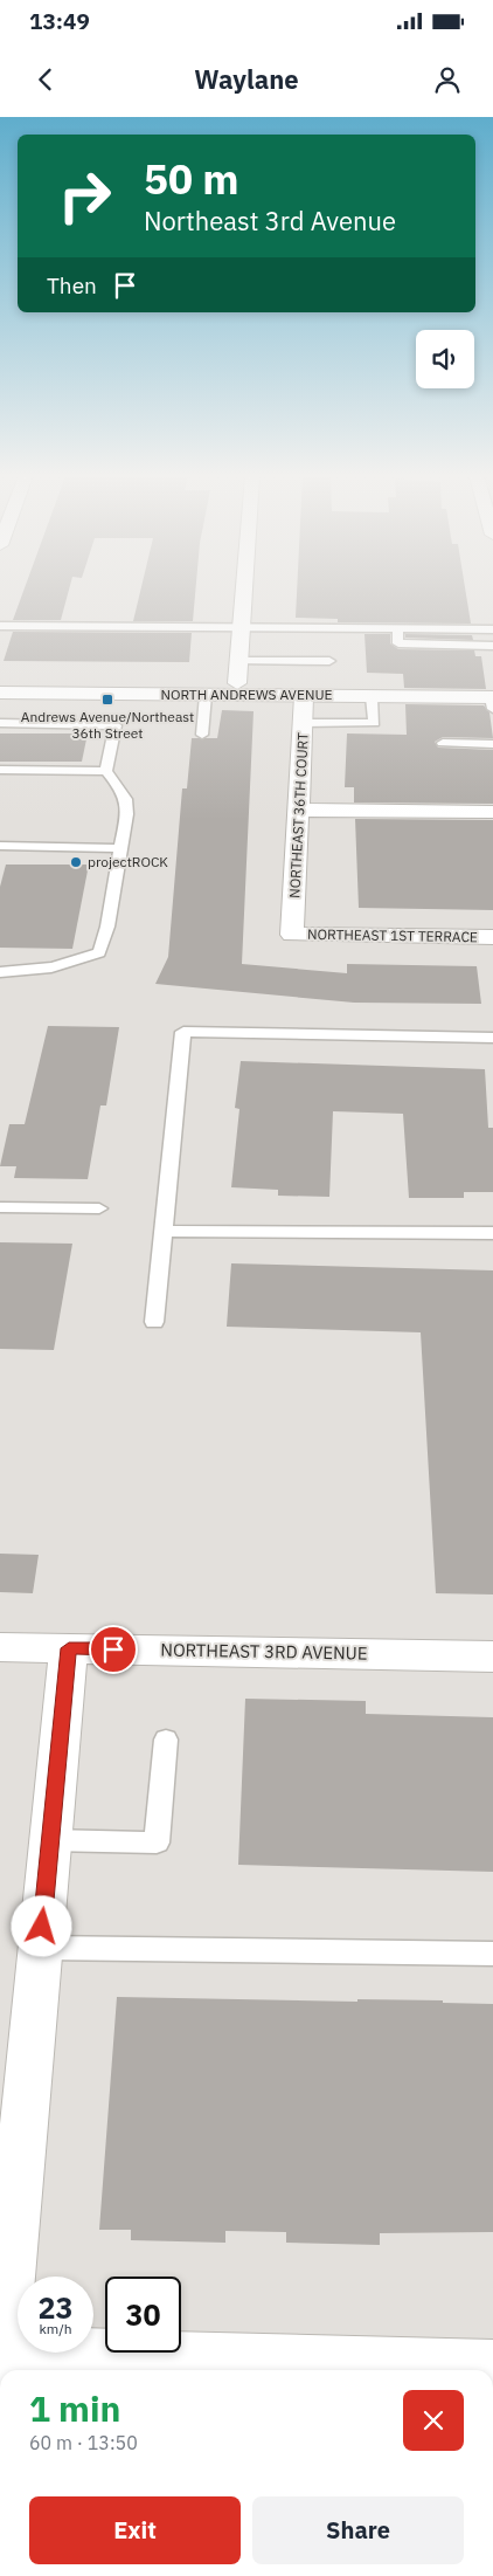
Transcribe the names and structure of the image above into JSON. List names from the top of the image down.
{
  "streets": {
    "street": [
      "NORTH ANDREWS AVENUE",
      "NORTHEAST 36TH COURT",
      "NORTHEAST 1ST TERRACE",
      "NORTHEAST 3RD AVENUE"
    ]
  },
  "crossings": [
    ["NORTH ANDREWS AVENUE", "NORTHEAST 36TH COURT"],
    ["NORTHEAST 36TH COURT", "NORTHEAST 1ST TERRACE"]
  ],
  "places": {
    "transit": ["Andrews Avenue/Northeast 36th Street"],
    "other": ["projectROCK"]
  },
  "page": {
    "status": "13:49",
    "header": "Waylane",
    "turn": ["50 m", "Northeast 3rd Avenue"],
    "then": "Then",
    "speed": "23 km/h",
    "limit": "30",
    "heading": ["1 min", "60 m · 13:50"],
    "buttons": ["Exit", "Share"]
  }
}
